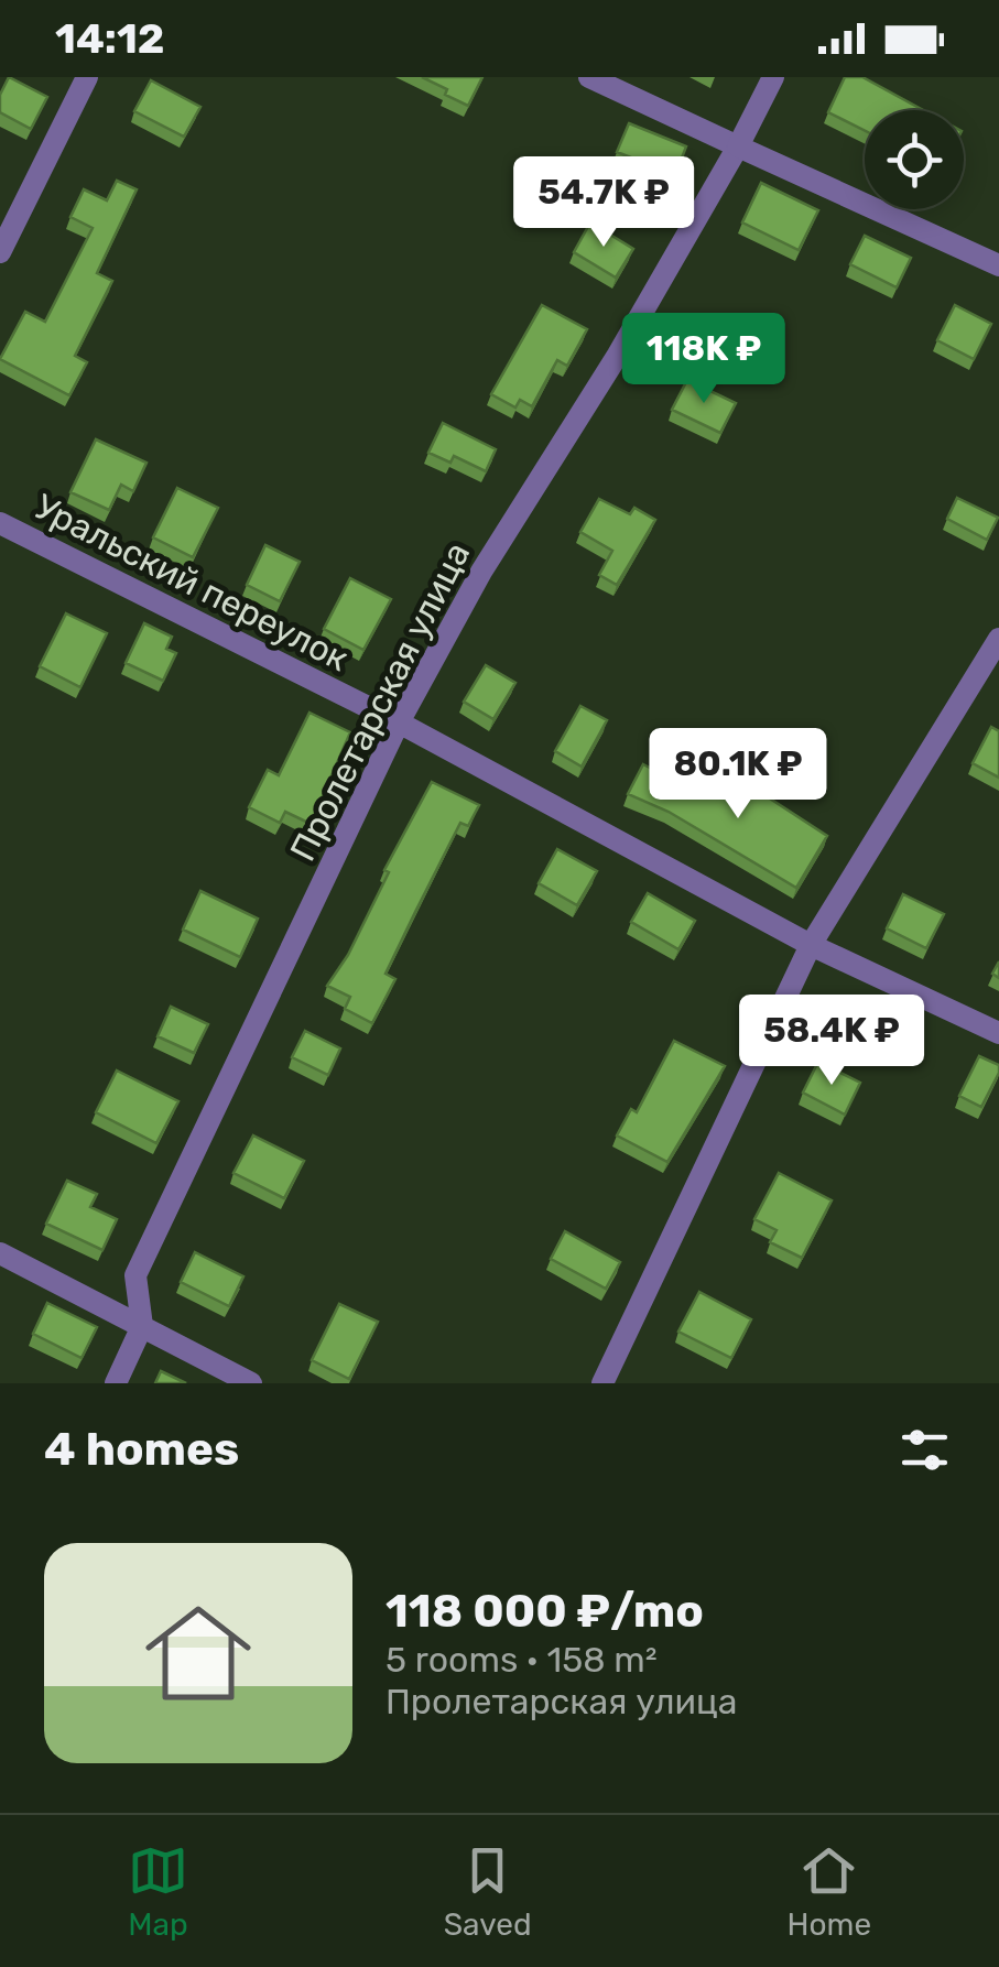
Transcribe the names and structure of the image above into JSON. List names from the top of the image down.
{
  "streets": {
    "street": ["Уральский переулок", "Пролетарская улица"]
  },
  "crossings": [
    ["Уральский переулок", "Пролетарская улица"]
  ],
  "page": {
    "status": "14:12",
    "price": [
      "54.7K ₽",
      "118K ₽",
      "80.1K ₽",
      "58.4K ₽"
    ],
    "heading": "4 homes",
    "list": [
      {
        "name": "118 000 ₽/mo",
        "note": "5 rooms · 158 m² · Пролетарская улица"
      }
    ],
    "tabs": ["Map", "Saved", "Home"]
  }
}
